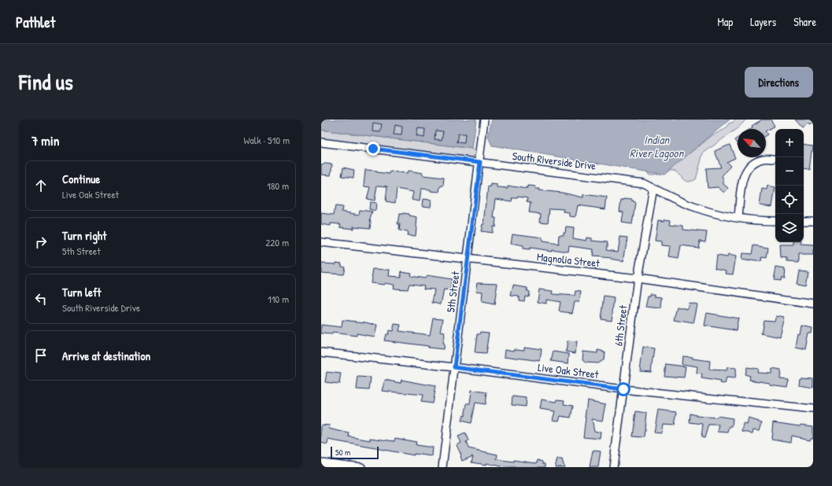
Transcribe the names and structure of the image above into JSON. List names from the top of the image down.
{
  "streets": {
    "street": [
      "South Riverside Drive",
      "Magnolia Street",
      "5th Street",
      "6th Street",
      "Live Oak Street"
    ]
  },
  "crossings": [
    ["South Riverside Drive", "5th Street"],
    ["South Riverside Drive", "6th Street"],
    ["Magnolia Street", "5th Street"],
    ["Magnolia Street", "6th Street"],
    ["5th Street", "Live Oak Street"],
    ["6th Street", "Live Oak Street"]
  ],
  "water": ["Indian River Lagoon"],
  "scale_bar": "50 m",
  "north": "top left",
  "page": {
    "header": "Pathlet",
    "nav": ["Map", "Layers", "Share"],
    "title": "Find us",
    "buttons": "Directions",
    "heading": ["7 min", "Walk · 510 m"],
    "map_buttons": ["+", "−"],
    "list": [
      ["Continue", "Live Oak Street", "180 m"],
      ["Turn right", "5th Street", "220 m"],
      ["Turn left", "South Riverside Drive", "110 m"],
      "Arrive at destination"
    ],
    "scale": "50 m"
  }
}
